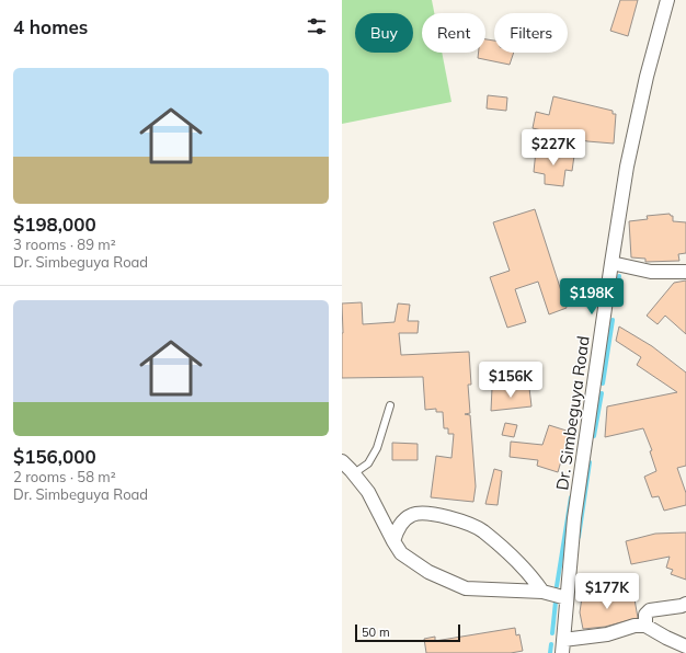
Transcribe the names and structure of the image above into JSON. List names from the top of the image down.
{
  "streets": {
    "street": ["Dr. Simbeguya Road"]
  },
  "scale_bar": "50 m",
  "page": {
    "heading": "4 homes",
    "chip": ["Buy", "Rent", "Filters"],
    "list": [
      {
        "name": "$198,000",
        "note": "3 rooms · 89 m² · Dr. Simbeguya Road"
      },
      {
        "name": "$156,000",
        "note": "2 rooms · 58 m² · Dr. Simbeguya Road"
      }
    ],
    "price": [
      "$227K",
      "$198K",
      "$156K",
      "$177K"
    ],
    "scale": "50 m"
  }
}
